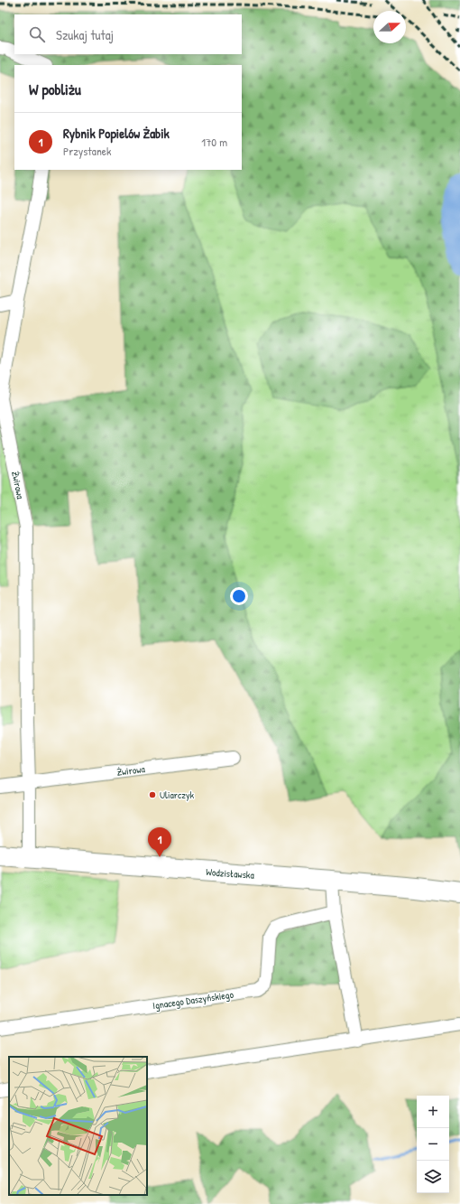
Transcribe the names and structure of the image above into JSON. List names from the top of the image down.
{
  "streets": {
    "main road": ["Wodzisławska"],
    "street": ["Żwirowa", "Ignacego Daszyńskiego"]
  },
  "crossings": [
    ["Żwirowa", "Wodzisławska"]
  ],
  "places": ["Uliarczyk"],
  "north": "right",
  "page": {
    "search": "Szukaj tutaj",
    "heading": "W pobliżu",
    "list": [
      {
        "mark": "1",
        "name": "Rybnik Popielów Żabik",
        "note": "Przystanek",
        "value": "170 m"
      }
    ],
    "pins": "1",
    "map_buttons": ["+", "−"]
  }
}
